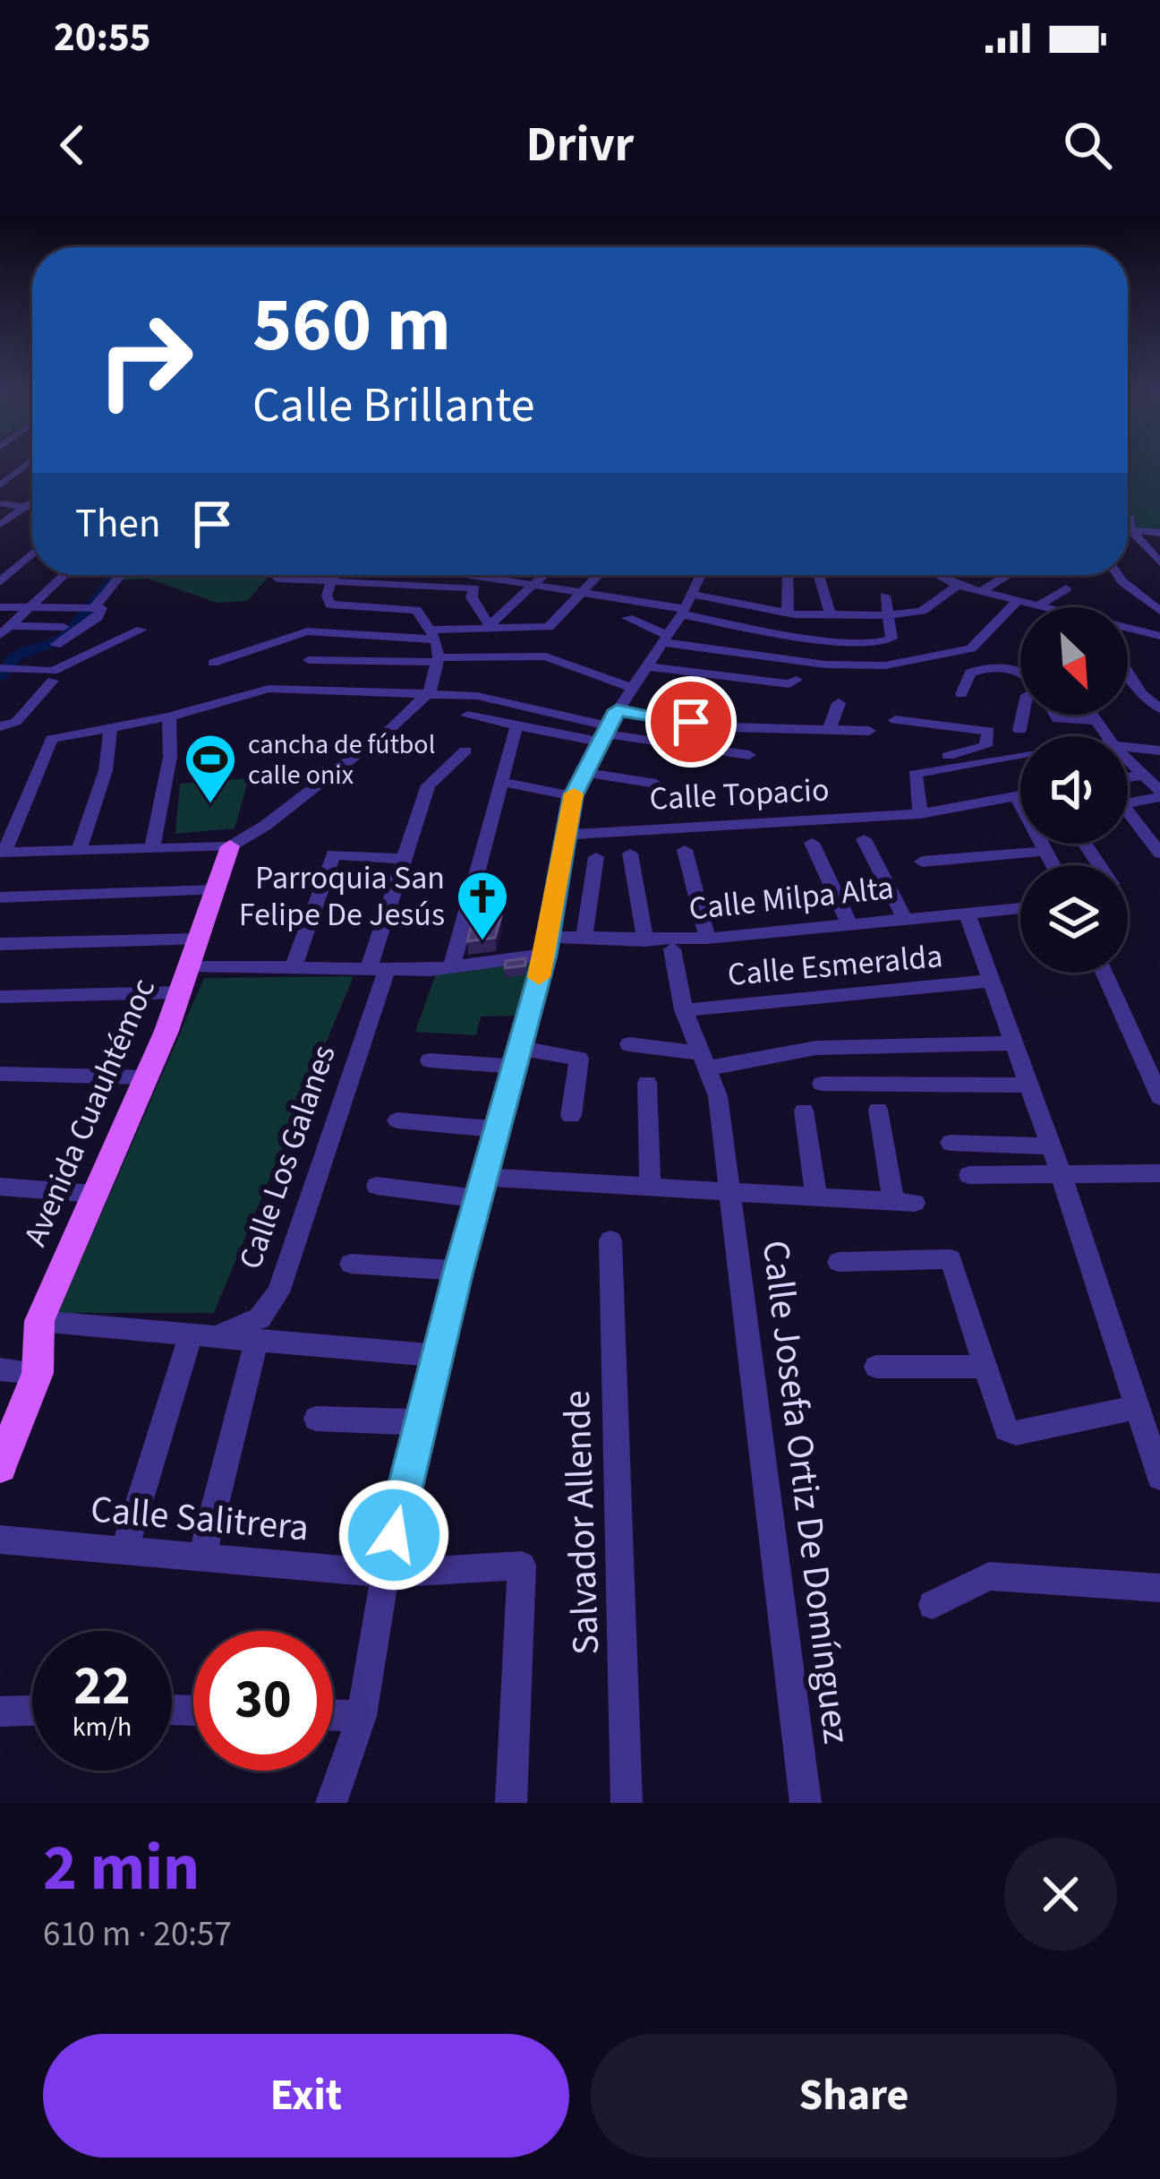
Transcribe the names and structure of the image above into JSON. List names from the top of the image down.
{
  "streets": {
    "main road": ["Avenida Cuauhtémoc"],
    "street": [
      "Calle Topacio",
      "Calle Milpa Alta",
      "Calle Esmeralda",
      "Calle Los Galanes",
      "Calle Josefa Ortiz De Domínguez",
      "Calle Salitrera",
      "Salvador Allende"
    ]
  },
  "crossings": [
    ["Calle Milpa Alta", "Avenida Cuauhtémoc"],
    ["Calle Milpa Alta", "Calle Los Galanes"],
    ["Calle Milpa Alta", "Calle Josefa Ortiz De Domínguez"],
    ["Calle Esmeralda", "Calle Josefa Ortiz De Domínguez"]
  ],
  "places": {
    "sports": ["cancha de fútbol calle onix"],
    "church": ["Parroquia San Felipe De Jesús"]
  },
  "north": "bottom right",
  "page": {
    "status": "20:55",
    "header": "Drivr",
    "turn": ["560 m", "Calle Brillante"],
    "then": "Then",
    "speed": "22 km/h",
    "limit": "30",
    "heading": ["2 min", "610 m · 20:57"],
    "buttons": ["Exit", "Share"]
  }
}
